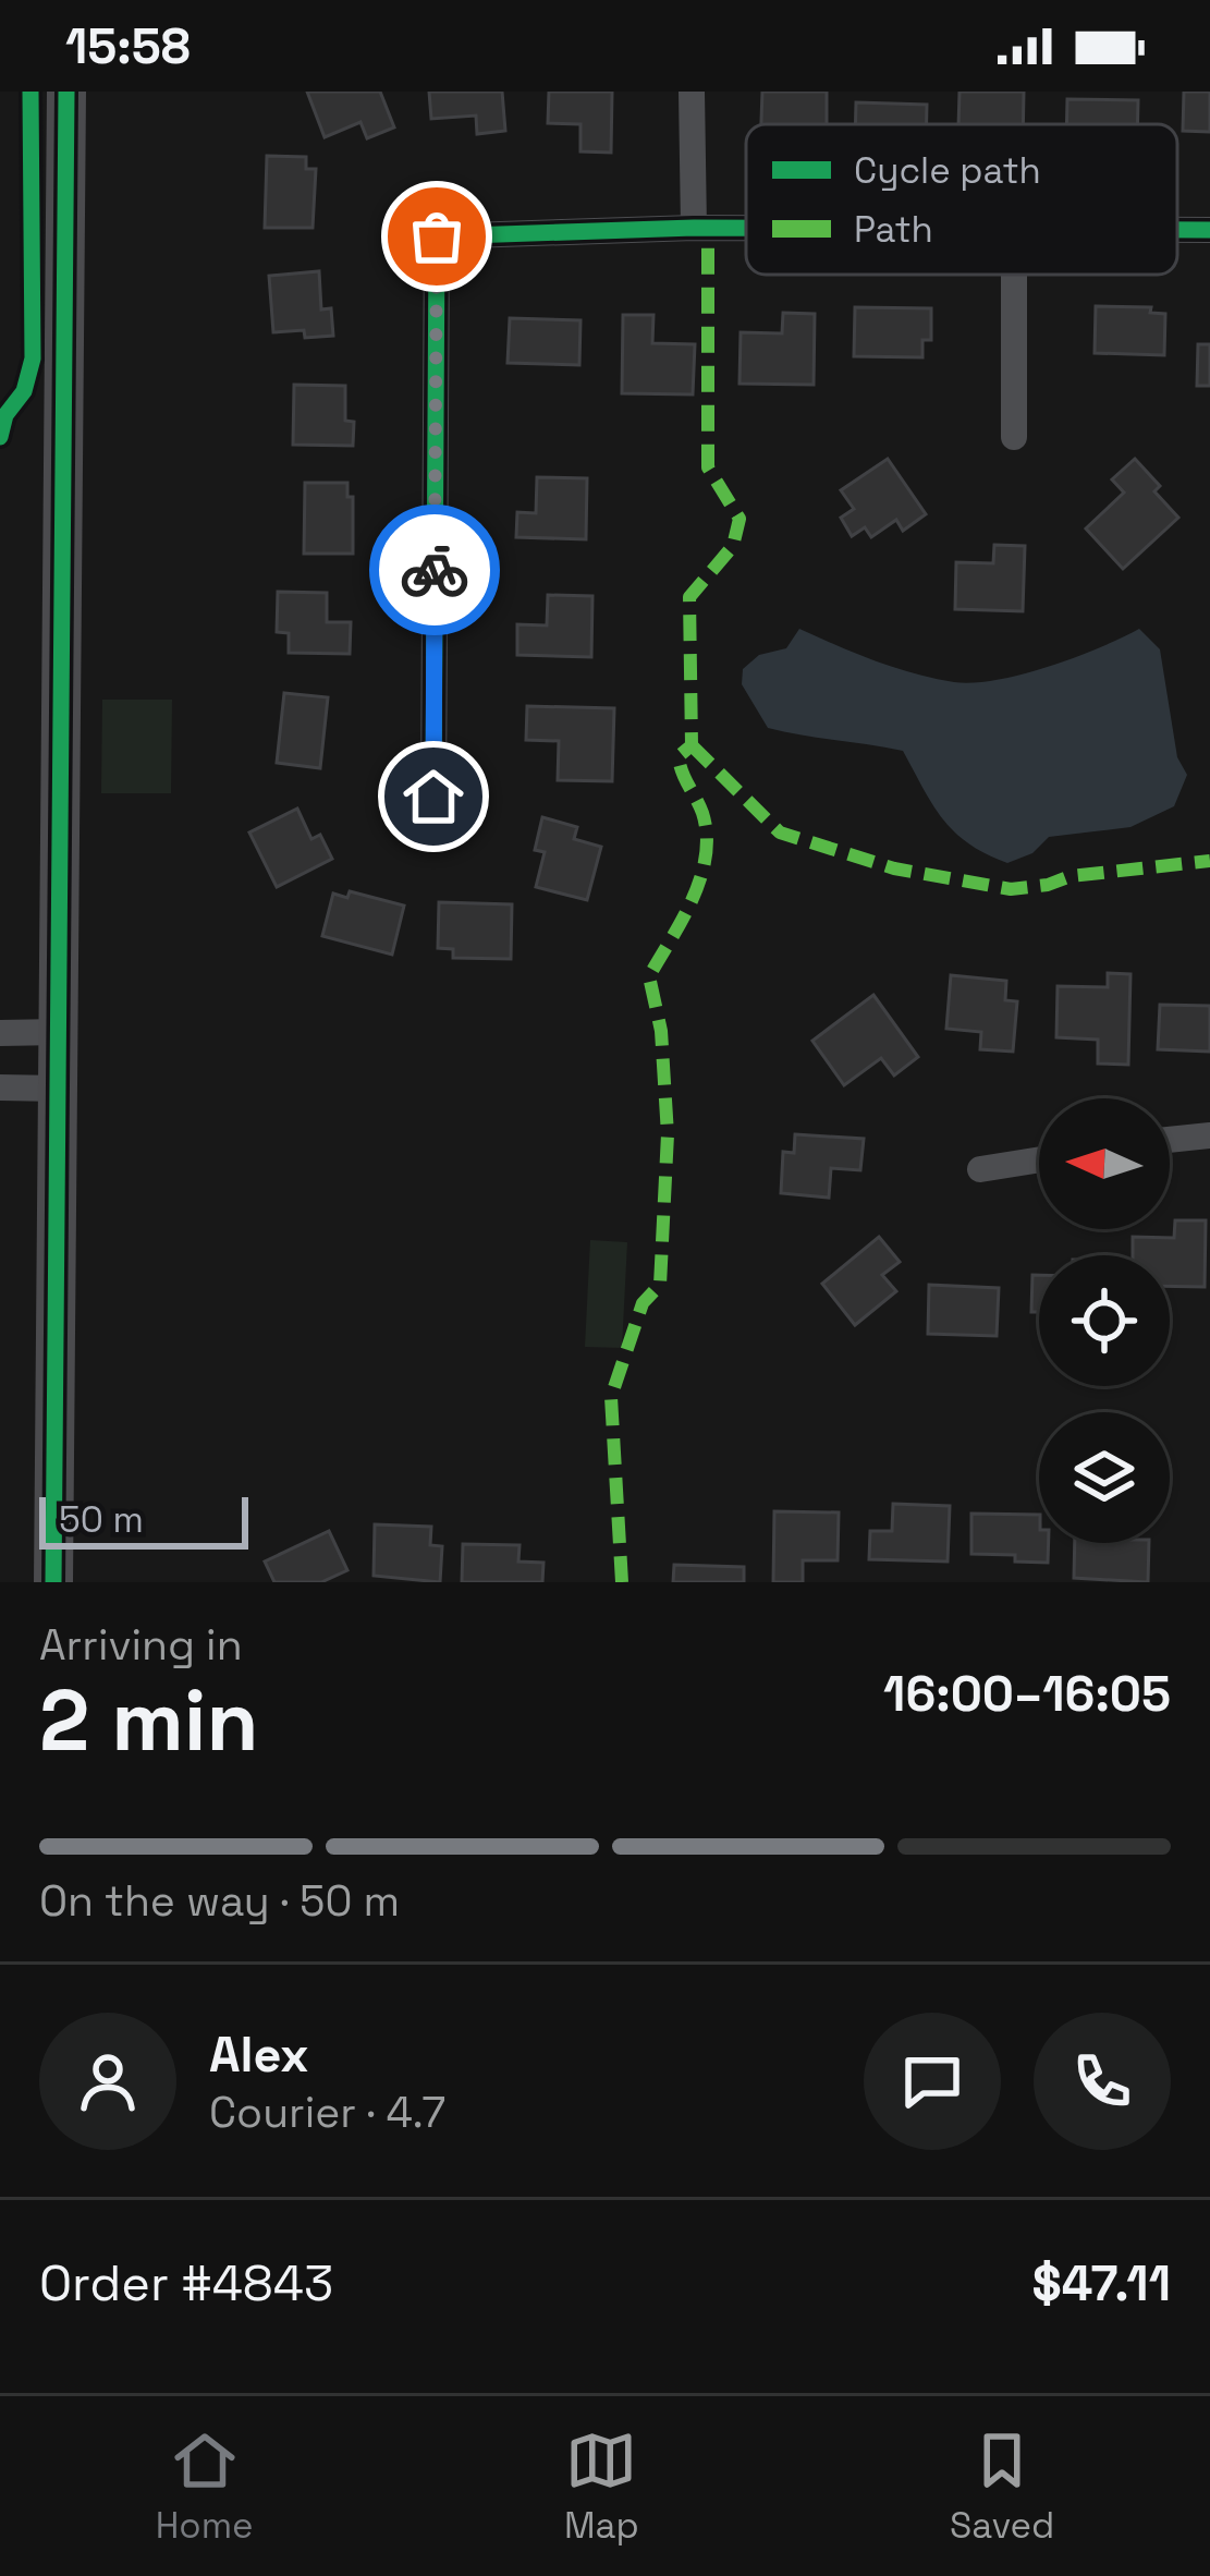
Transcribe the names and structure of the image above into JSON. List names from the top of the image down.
{
  "legend": ["Cycle path", "Path"],
  "scale_bar": "50 m",
  "north": "left",
  "page": {
    "status": "15:58",
    "scale": "50 m",
    "heading": ["2 min", "Arriving in", "16:00–16:05"],
    "panel": [
      "Alex",
      "Courier · 4.7",
      "Order #4843",
      "$47.11"
    ],
    "bar": "On the way · 50 m",
    "tabs": ["Home", "Map", "Saved"]
  }
}
